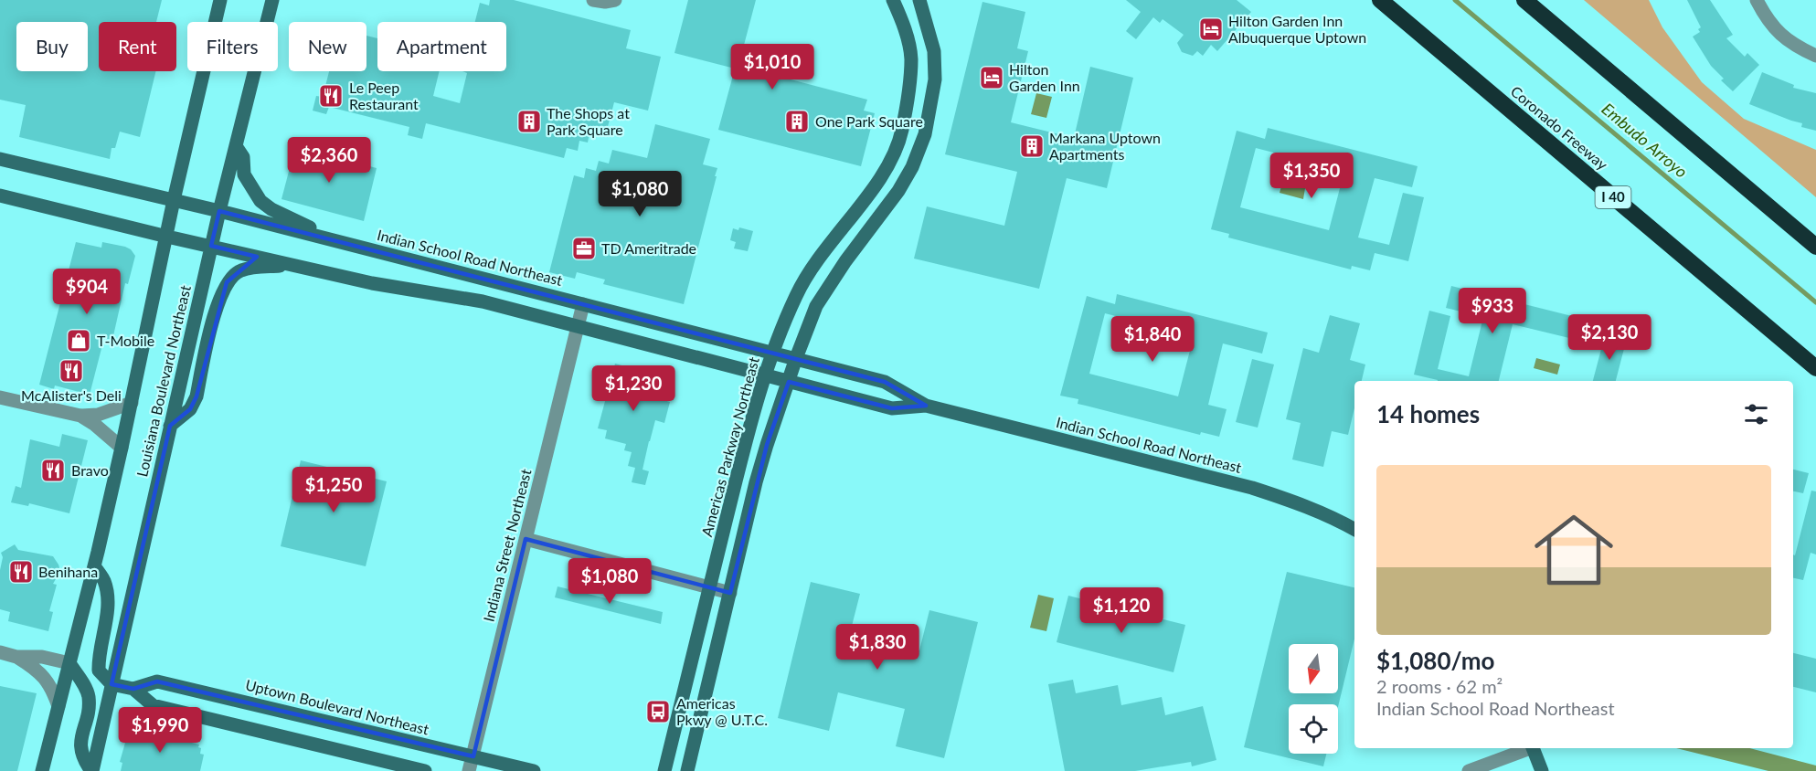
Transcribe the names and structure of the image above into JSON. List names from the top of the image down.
{
  "streets": {
    "highway": ["Coronado Freeway", "I 40"],
    "street": [
      "Indian School Road Northeast",
      "Louisiana Boulevard Northeast",
      "Americas Parkway Northeast",
      "Indiana Street Northeast",
      "Uptown Boulevard Northeast"
    ]
  },
  "crossings": [
    ["Indian School Road Northeast", "Louisiana Boulevard Northeast"],
    ["Indian School Road Northeast", "Americas Parkway Northeast"],
    ["Indian School Road Northeast", "Indiana Street Northeast"],
    ["Louisiana Boulevard Northeast", "Uptown Boulevard Northeast"],
    ["Indiana Street Northeast", "Uptown Boulevard Northeast"]
  ],
  "water": ["Embudo Arroyo"],
  "places": {
    "hotel": ["Hilton Garden Inn Albuquerque Uptown", "Hilton Garden Inn"],
    "restaurant": [
      "Le Peep Restaurant",
      "McAlister's Deli",
      "Bravo",
      "Benihana"
    ],
    "building": ["The Shops at Park Square", "One Park Square", "Markana Uptown Apartments"],
    "office": ["TD Ameritrade"],
    "shop": ["T-Mobile"],
    "bus stop": ["Americas Pkwy @ U.T.C."]
  },
  "north": "bottom",
  "page": {
    "chip": [
      "Buy",
      "Rent",
      "Filters",
      "New",
      "Apartment"
    ],
    "price": [
      "$1,010",
      "$2,360",
      "$1,350",
      "$1,080",
      "$904",
      "$933",
      "$2,130",
      "$1,840",
      "$1,230",
      "$1,250",
      "$1,080",
      "$1,120",
      "$1,830",
      "$1,990"
    ],
    "heading": "14 homes",
    "list": [
      {
        "name": "$1,080/mo",
        "note": "2 rooms · 62 m² · Indian School Road Northeast"
      }
    ]
  }
}
